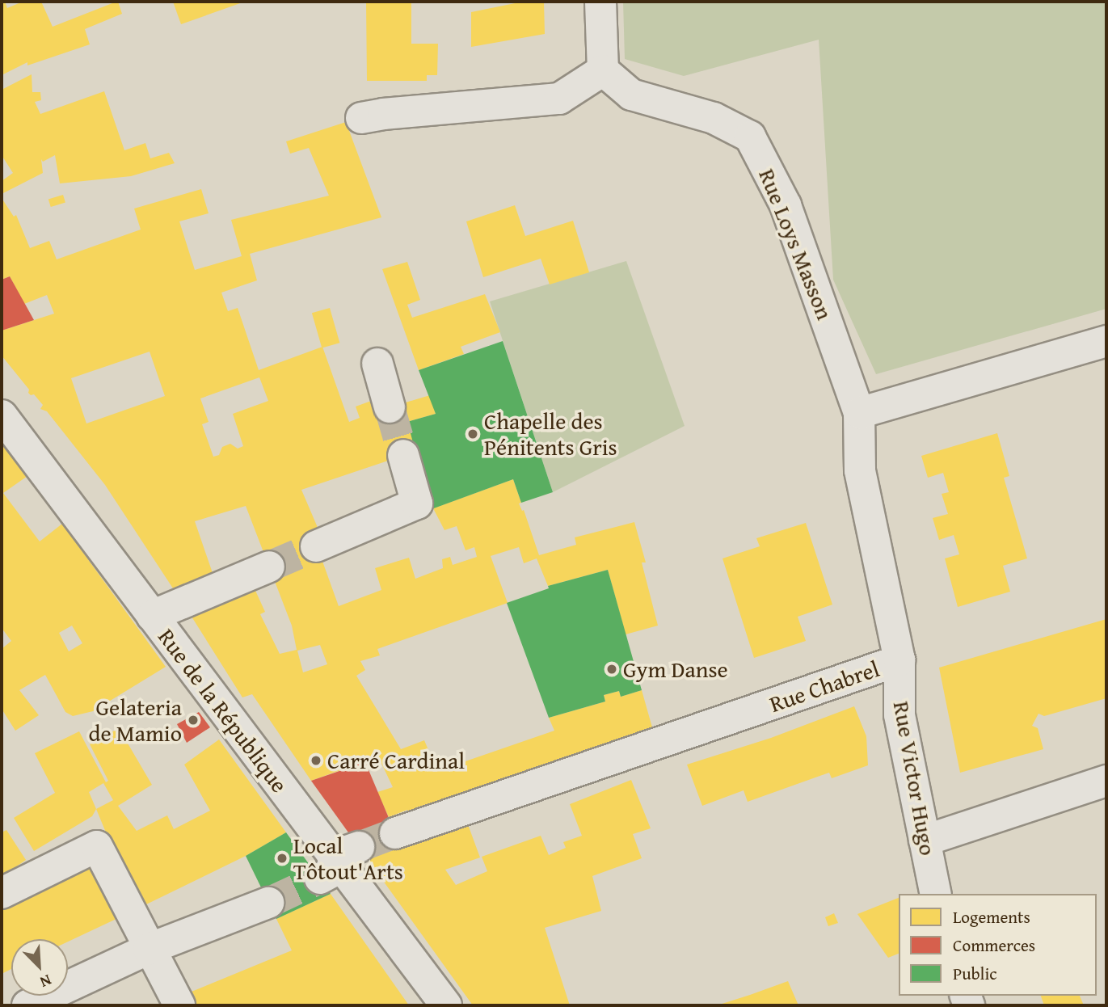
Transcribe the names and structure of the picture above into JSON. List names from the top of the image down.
{
  "streets": {
    "street": [
      "Rue Loys Masson",
      "Rue Chabrel",
      "Rue de la République",
      "Rue Victor Hugo"
    ]
  },
  "crossings": [
    ["Rue Loys Masson", "Rue Chabrel"],
    ["Rue Chabrel", "Rue Victor Hugo"]
  ],
  "places": [
    "Chapelle des Pénitents Gris",
    "Gym Danse",
    "Gelateria de Mamio",
    "Carré Cardinal",
    "Local Tôtout'Arts"
  ],
  "legend": ["Logements", "Commerces", "Public"],
  "north": "bottom right"
}
